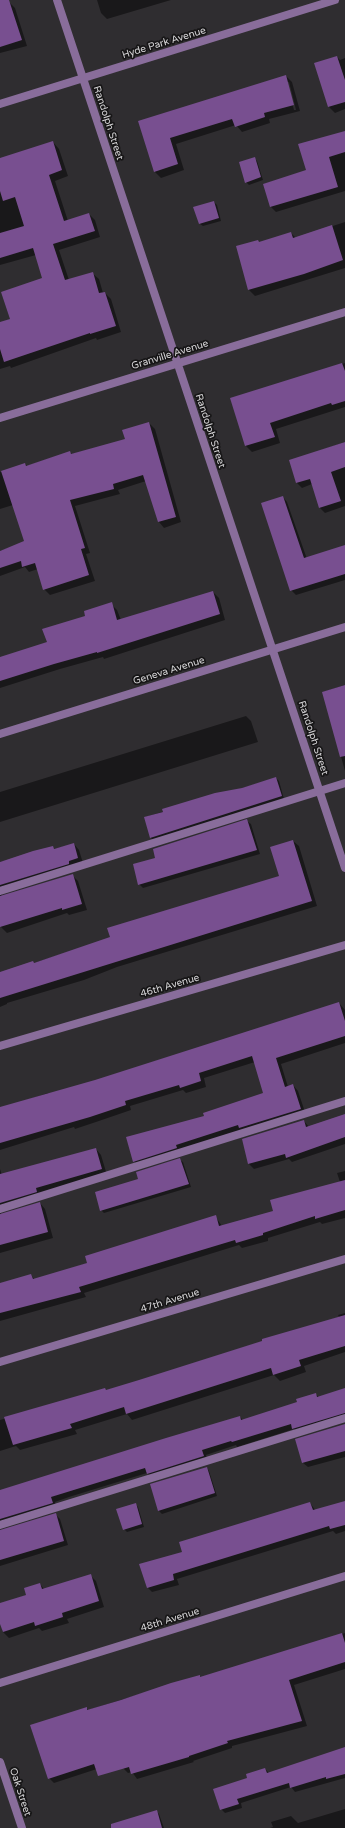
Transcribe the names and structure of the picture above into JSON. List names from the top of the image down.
{
  "streets": {
    "street": [
      "Hyde Park Avenue",
      "Randolph Street",
      "Granville Avenue",
      "Geneva Avenue",
      "46th Avenue",
      "47th Avenue",
      "48th Avenue",
      "Oak Street"
    ]
  },
  "crossings": [
    ["Hyde Park Avenue", "Randolph Street"],
    ["Randolph Street", "Granville Avenue"],
    ["Randolph Street", "Geneva Avenue"]
  ]
}
